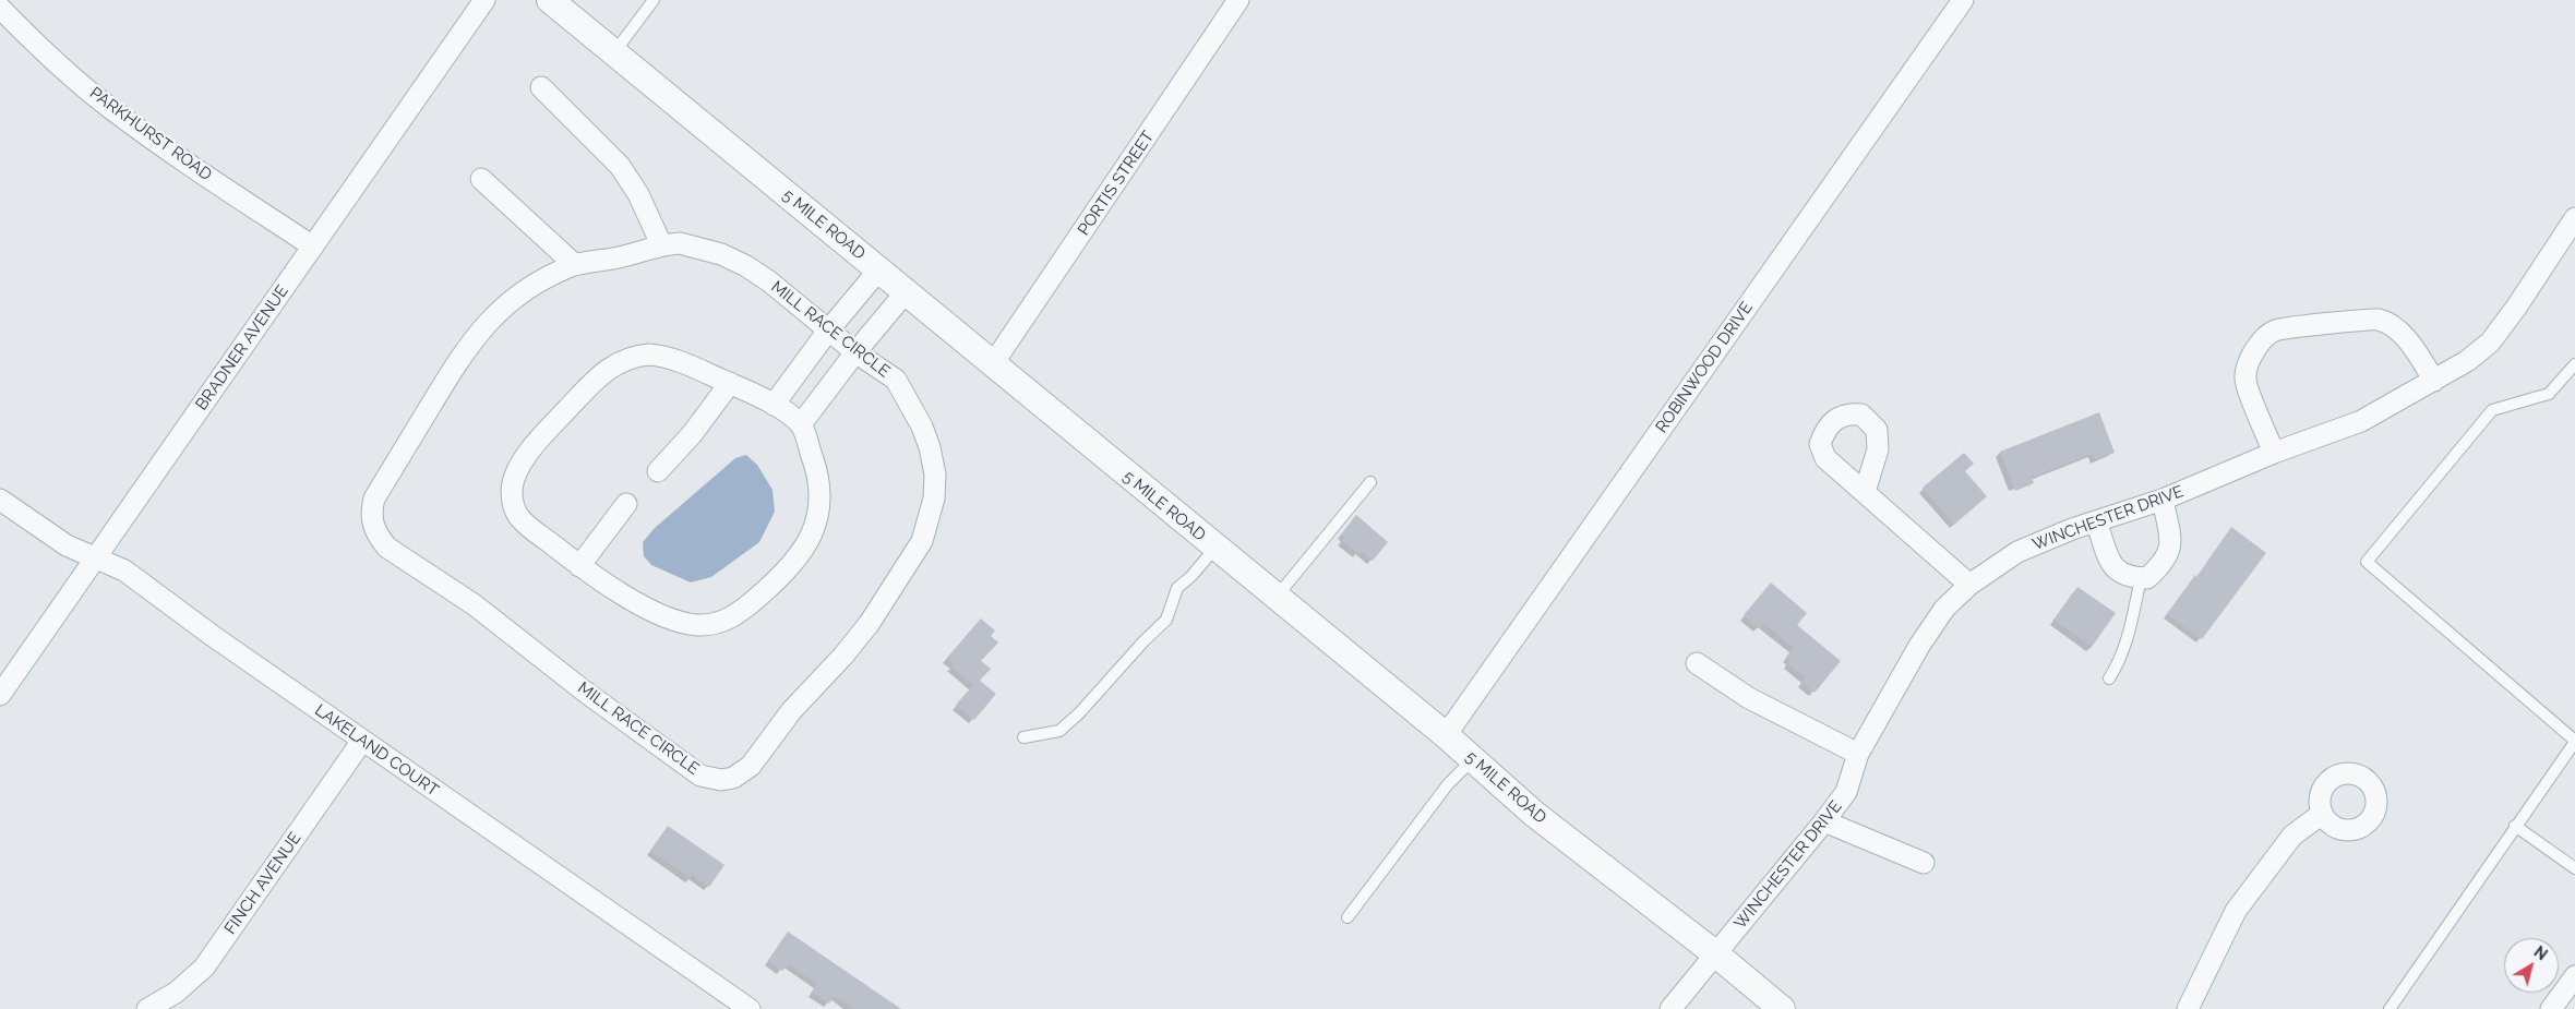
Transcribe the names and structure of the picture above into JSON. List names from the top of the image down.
{
  "streets": {
    "street": [
      "PARKHURST ROAD",
      "PORTIS STREET",
      "5 MILE ROAD",
      "MILL RACE CIRCLE",
      "BRADNER AVENUE",
      "ROBINWOOD DRIVE",
      "WINCHESTER DRIVE",
      "LAKELAND COURT",
      "FINCH AVENUE"
    ]
  },
  "crossings": [
    ["PARKHURST ROAD", "BRADNER AVENUE"],
    ["PORTIS STREET", "5 MILE ROAD"],
    ["5 MILE ROAD", "ROBINWOOD DRIVE"],
    ["5 MILE ROAD", "WINCHESTER DRIVE"],
    ["BRADNER AVENUE", "LAKELAND COURT"],
    ["LAKELAND COURT", "FINCH AVENUE"]
  ],
  "north": "top right"
}
